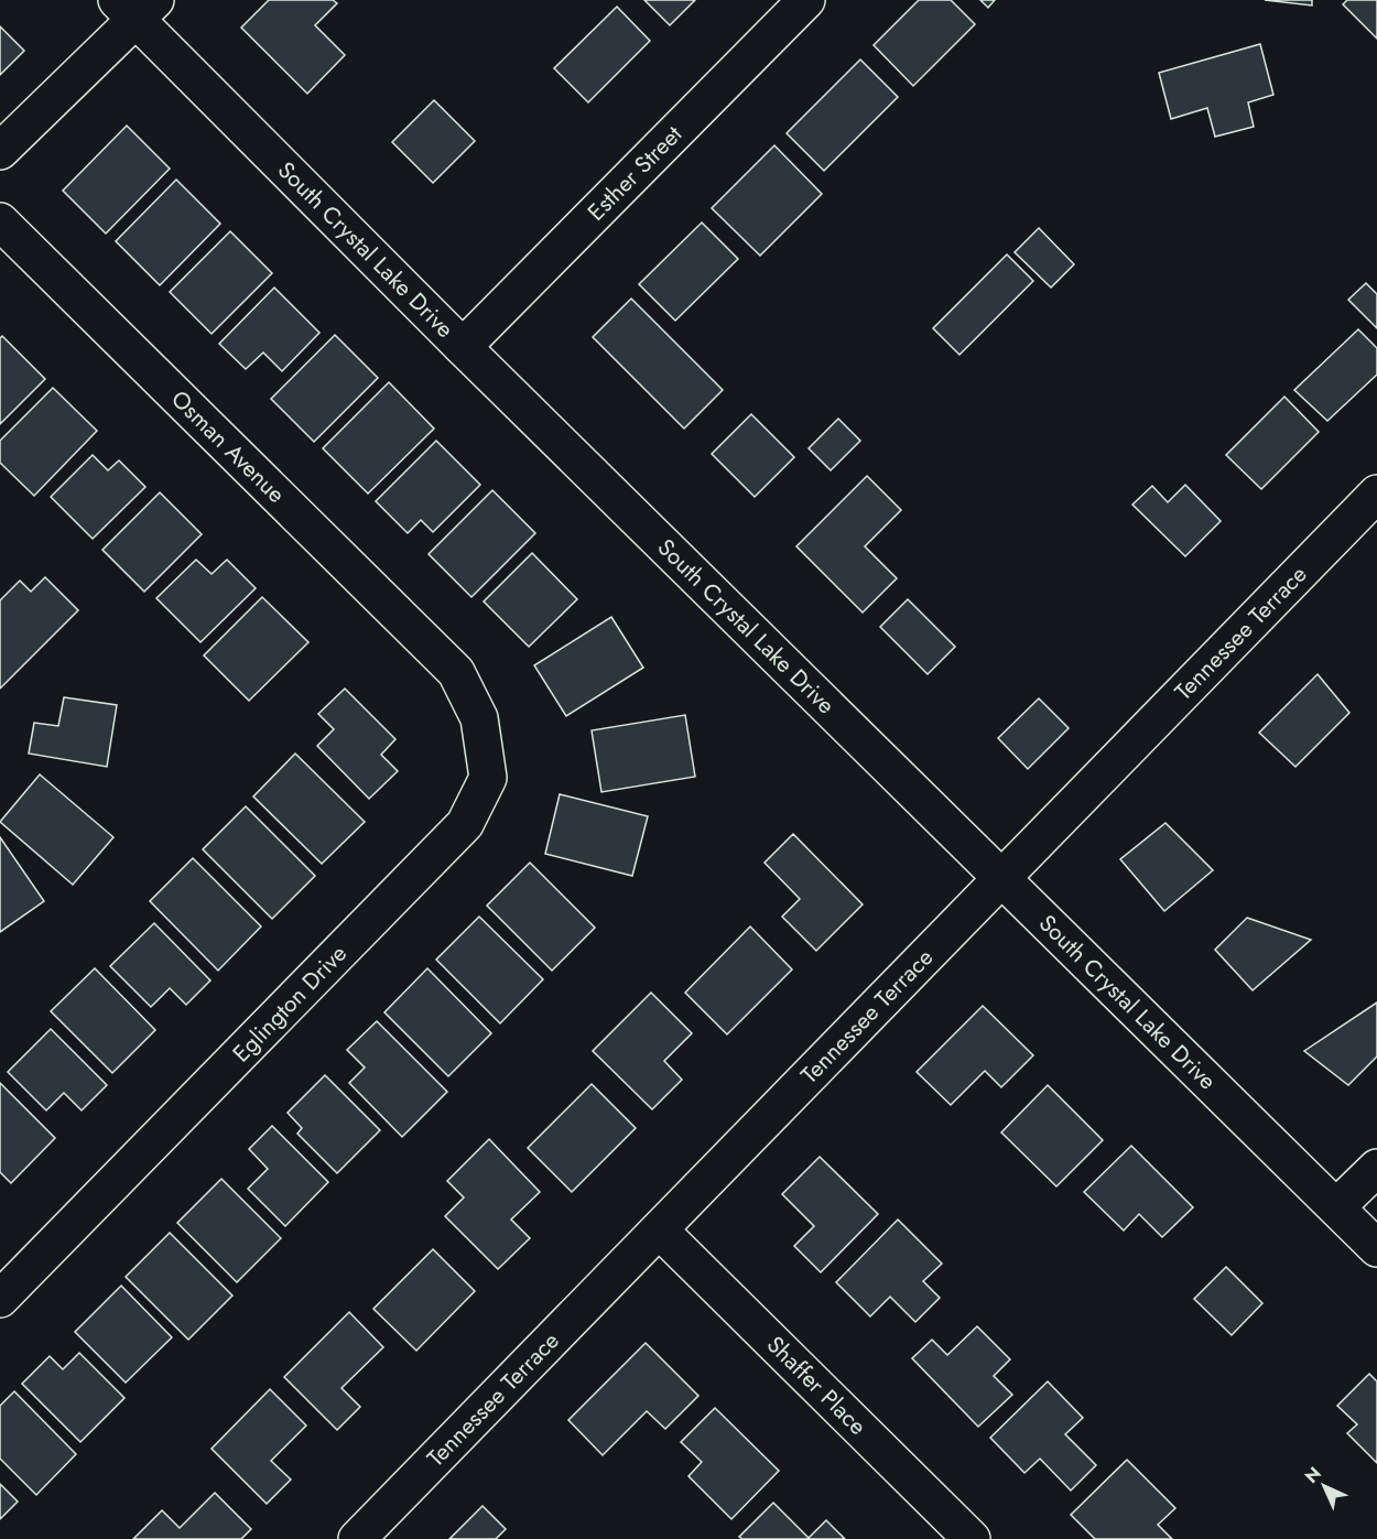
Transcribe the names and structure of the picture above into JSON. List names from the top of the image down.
{
  "streets": {
    "street": [
      "Esther Street",
      "South Crystal Lake Drive",
      "Osman Avenue",
      "Tennessee Terrace",
      "Eglington Drive",
      "Shaffer Place"
    ]
  },
  "crossings": [
    ["Esther Street", "South Crystal Lake Drive"],
    ["South Crystal Lake Drive", "Tennessee Terrace"],
    ["Osman Avenue", "Eglington Drive"],
    ["Tennessee Terrace", "Shaffer Place"]
  ],
  "north": "top left"
}
